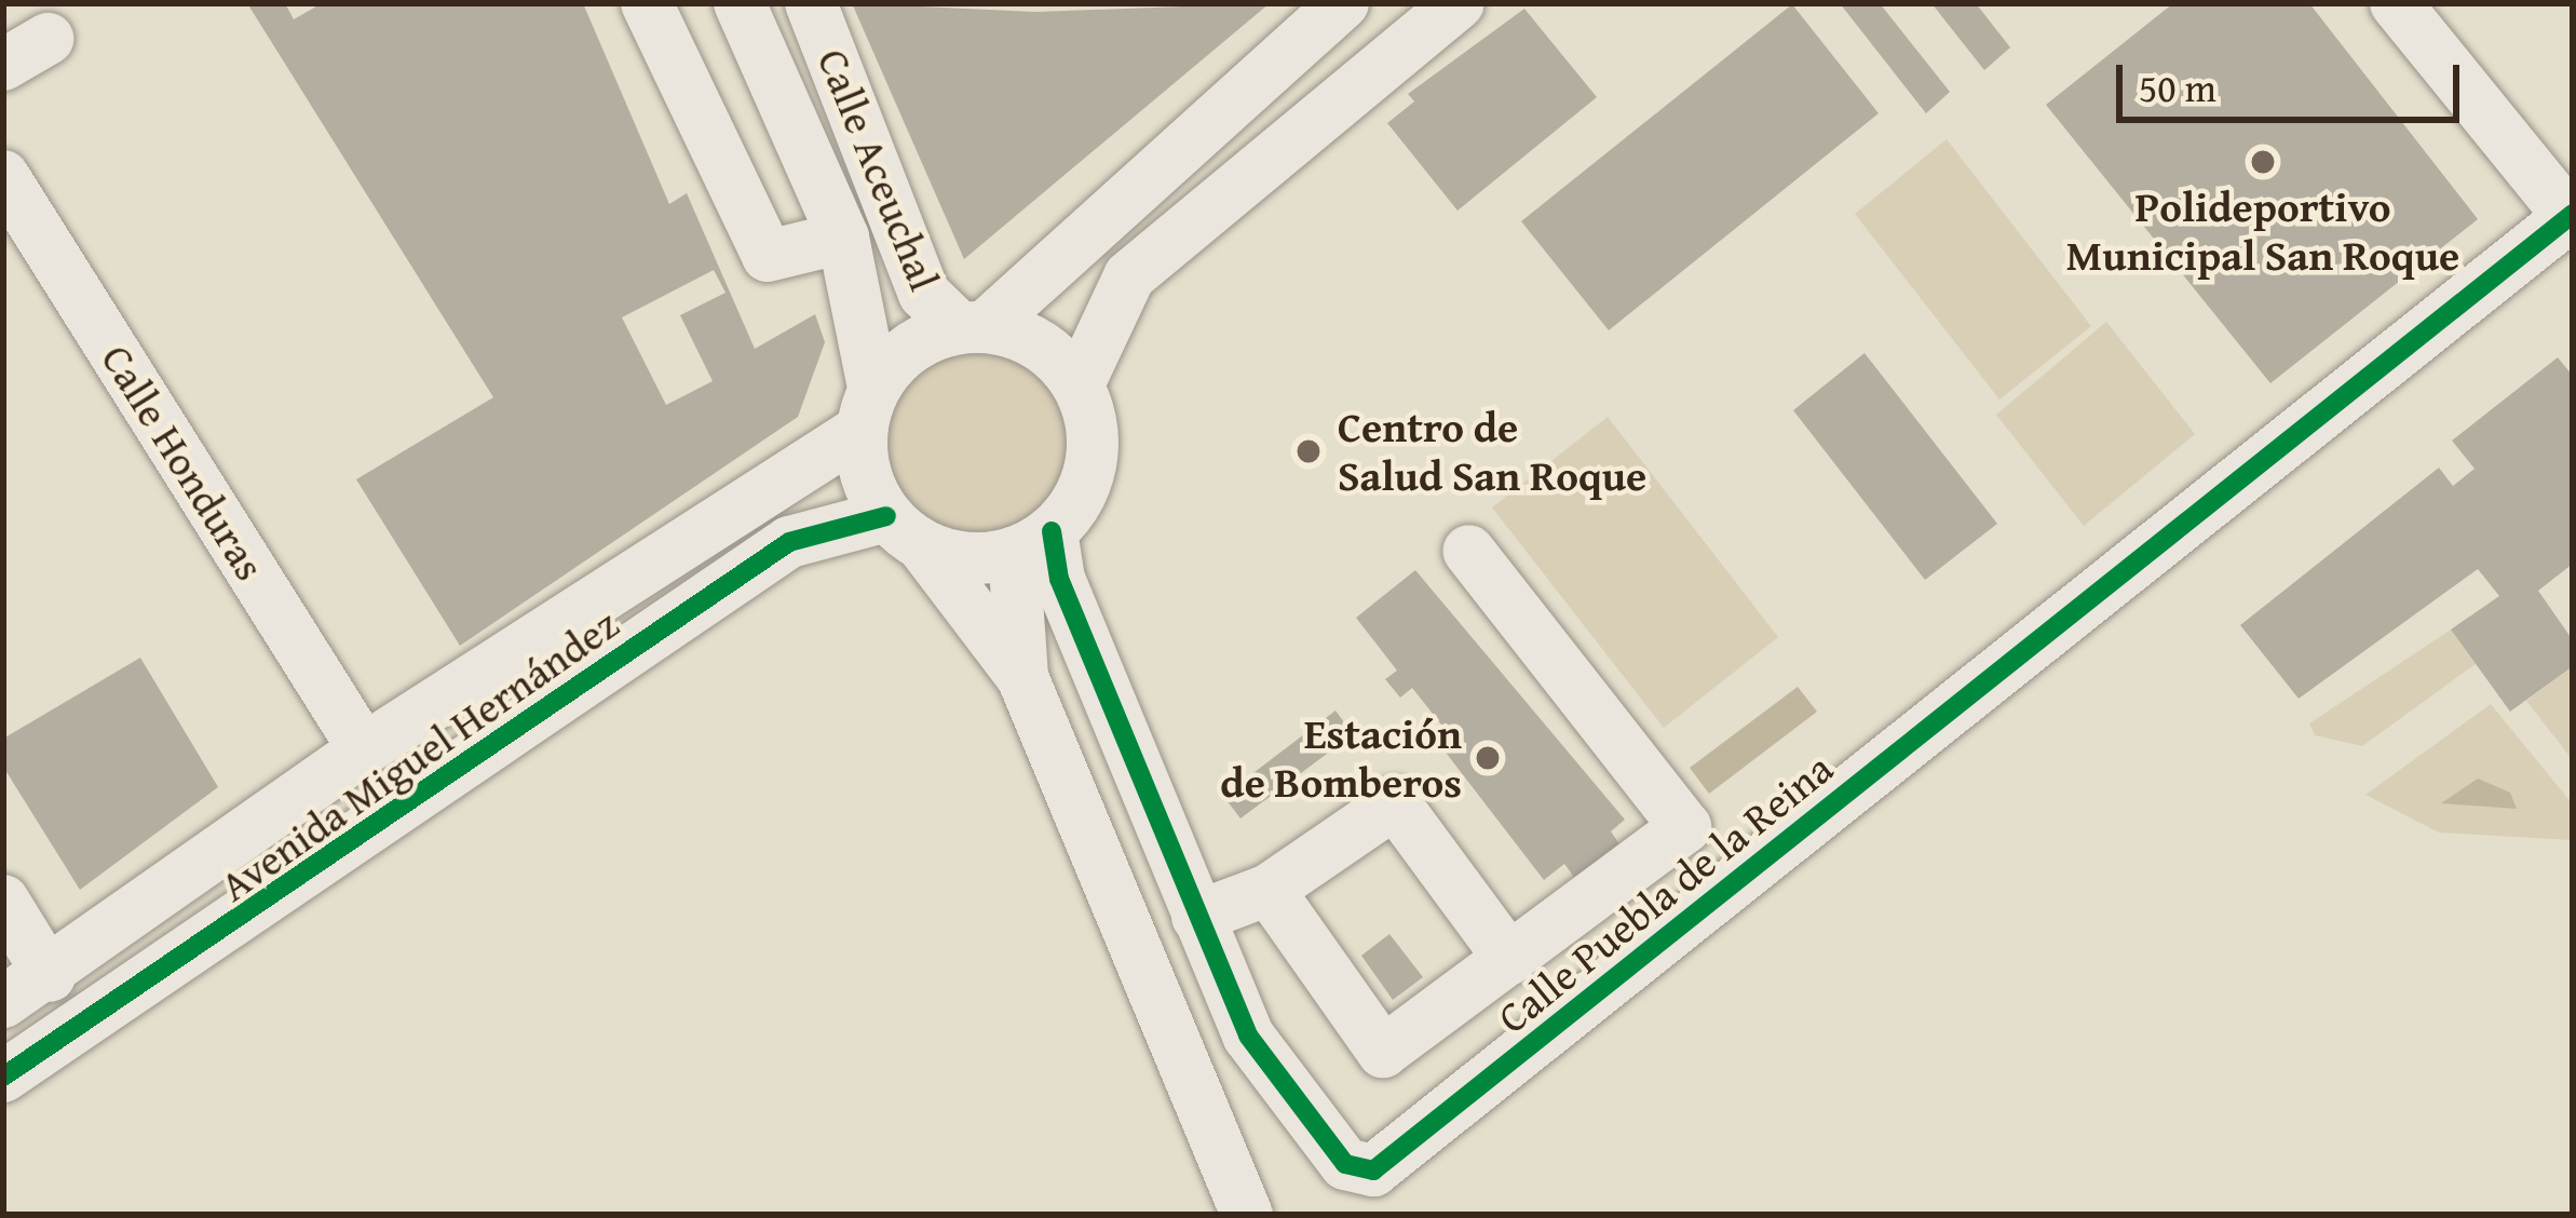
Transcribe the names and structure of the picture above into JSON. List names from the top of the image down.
{
  "streets": {
    "street": [
      "Calle Aceuchal",
      "Calle Honduras",
      "Avenida Miguel Hernández",
      "Calle Puebla de la Reina"
    ]
  },
  "crossings": [
    ["Calle Aceuchal", "Avenida Miguel Hernández"],
    ["Calle Aceuchal", "Calle Puebla de la Reina"],
    ["Calle Honduras", "Avenida Miguel Hernández"],
    ["Avenida Miguel Hernández", "Calle Puebla de la Reina"]
  ],
  "places": ["Polideportivo Municipal San Roque", "Centro de Salud San Roque", "Estación de Bomberos"],
  "scale_bar": "50 m"
}
